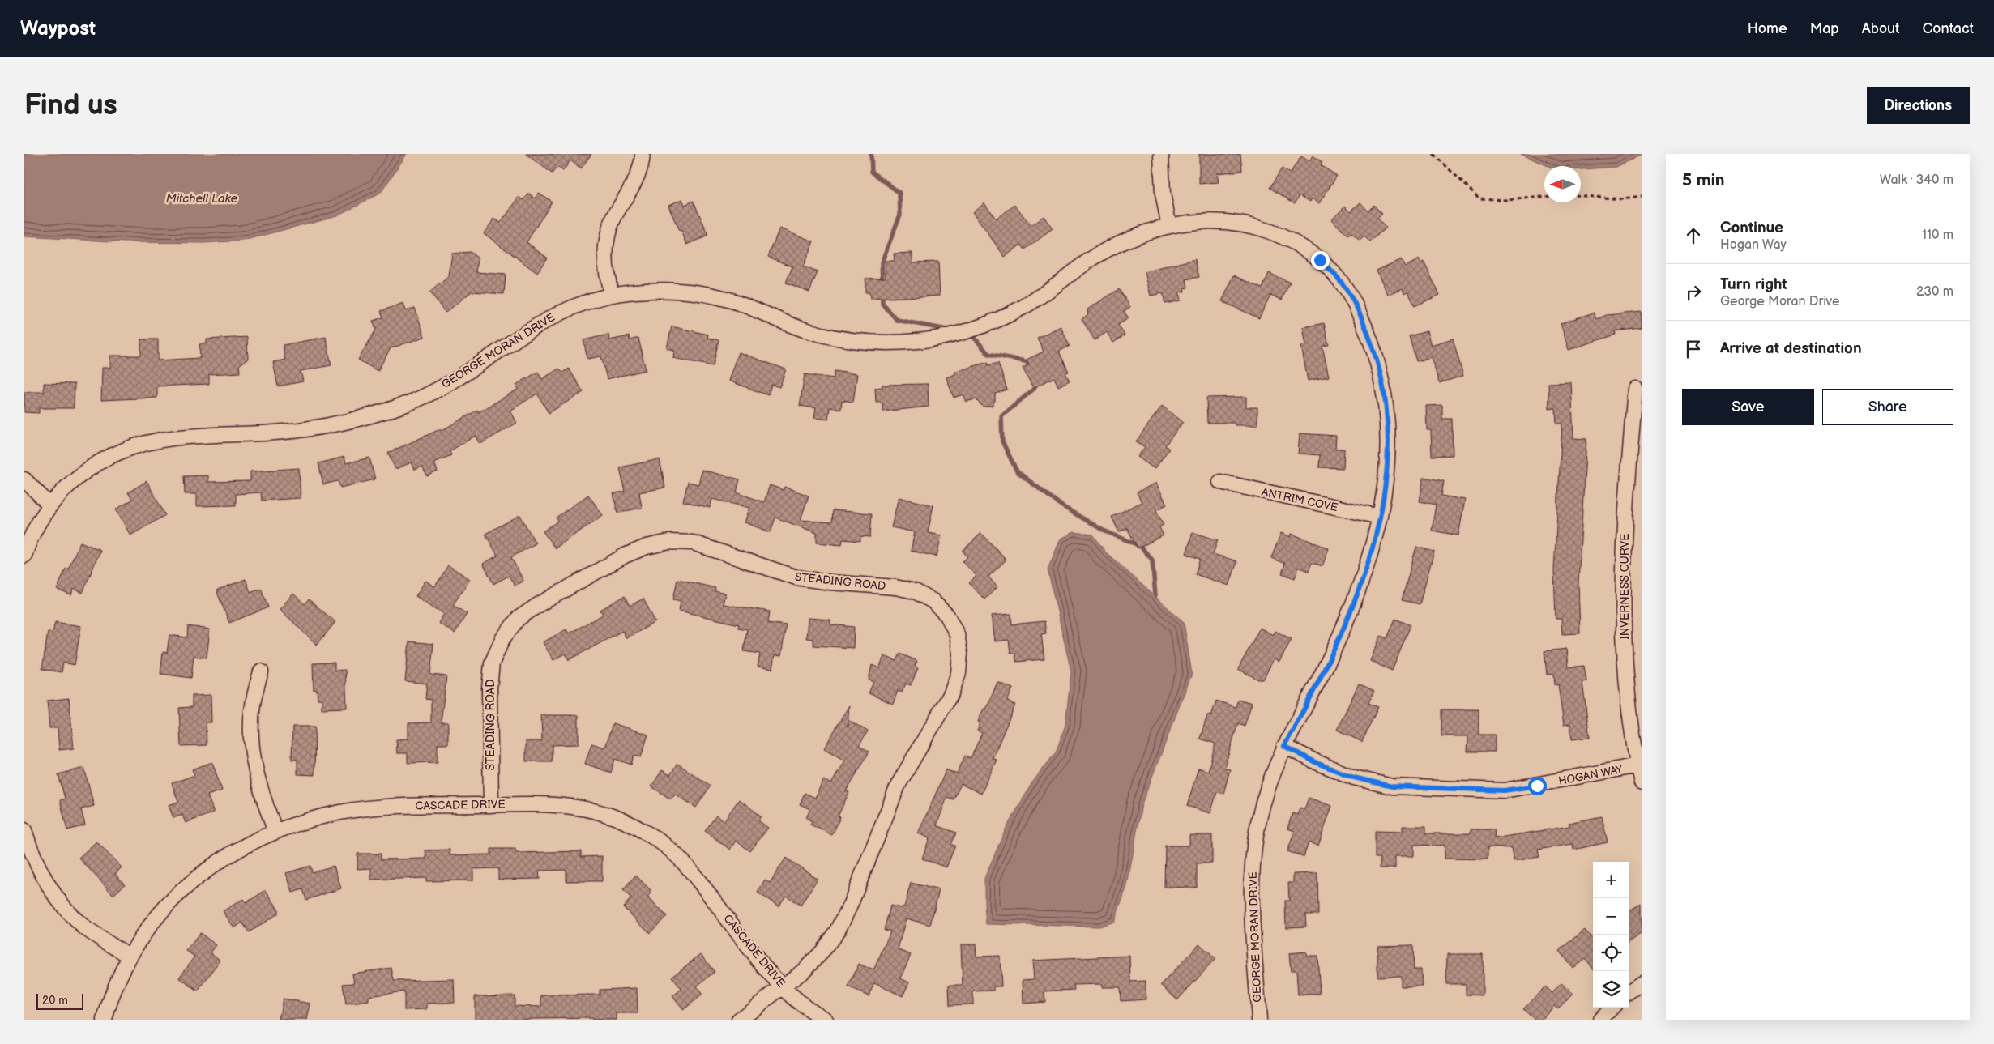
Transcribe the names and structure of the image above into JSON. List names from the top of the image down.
{
  "streets": {
    "street": [
      "GEORGE MORAN DRIVE",
      "ANTRIM COVE",
      "STEADING ROAD",
      "INVERNESS CURVE",
      "HOGAN WAY",
      "CASCADE DRIVE"
    ]
  },
  "crossings": [
    ["GEORGE MORAN DRIVE", "ANTRIM COVE"],
    ["GEORGE MORAN DRIVE", "HOGAN WAY"],
    ["STEADING ROAD", "CASCADE DRIVE"],
    ["INVERNESS CURVE", "HOGAN WAY"]
  ],
  "water": ["Mitchell Lake"],
  "scale_bar": "20 m",
  "north": "left",
  "page": {
    "header": "Waypost",
    "nav": [
      "Home",
      "Map",
      "About",
      "Contact"
    ],
    "buttons": [
      "Directions",
      ["Save", "Share"]
    ],
    "title": "Find us",
    "heading": ["5 min", "Walk · 340 m"],
    "list": [
      ["Continue", "Hogan Way", "110 m"],
      ["Turn right", "George Moran Drive", "230 m"],
      "Arrive at destination"
    ],
    "map_buttons": ["+", "−"],
    "scale": "20 m"
  }
}
